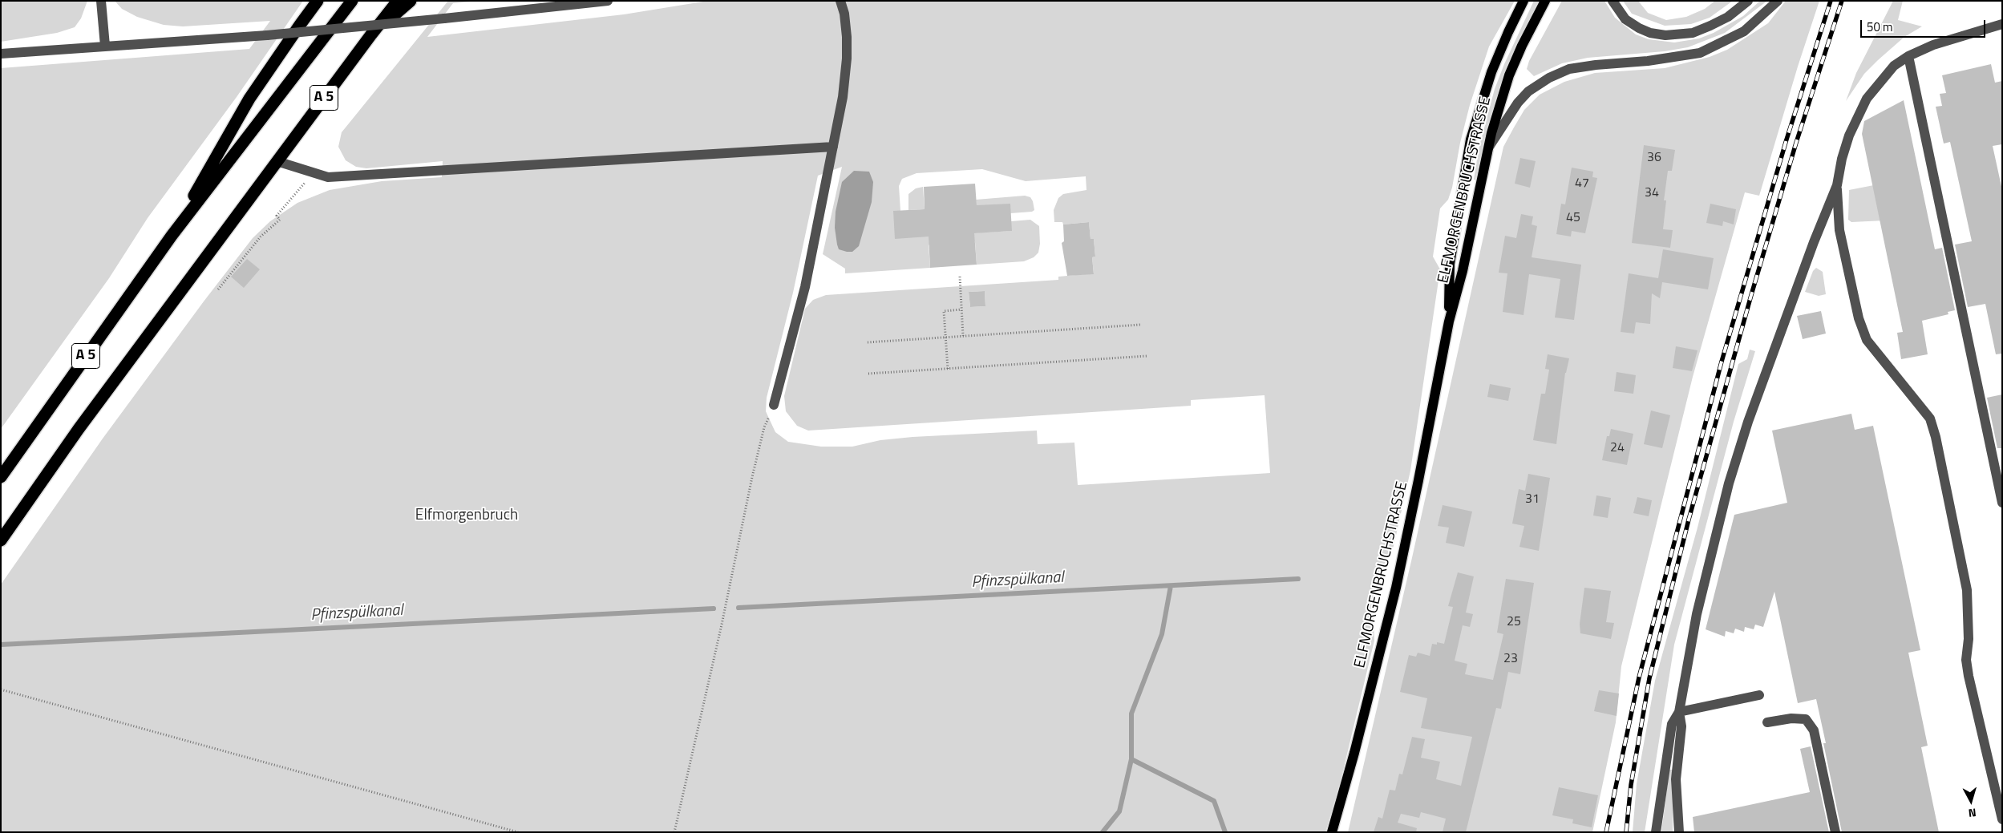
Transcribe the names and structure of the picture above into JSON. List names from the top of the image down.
{
  "streets": {
    "highway": ["A 5"],
    "main road": ["ELFMORGENBRUCHSTRASSE"]
  },
  "water": ["Pfinzspülkanal"],
  "parks": ["Elfmorgenbruch"],
  "house_numbers": [
    "36",
    "47",
    "34",
    "45",
    "24",
    "31",
    "25",
    "23"
  ],
  "scale_bar": "50 m",
  "north": "bottom"
}
